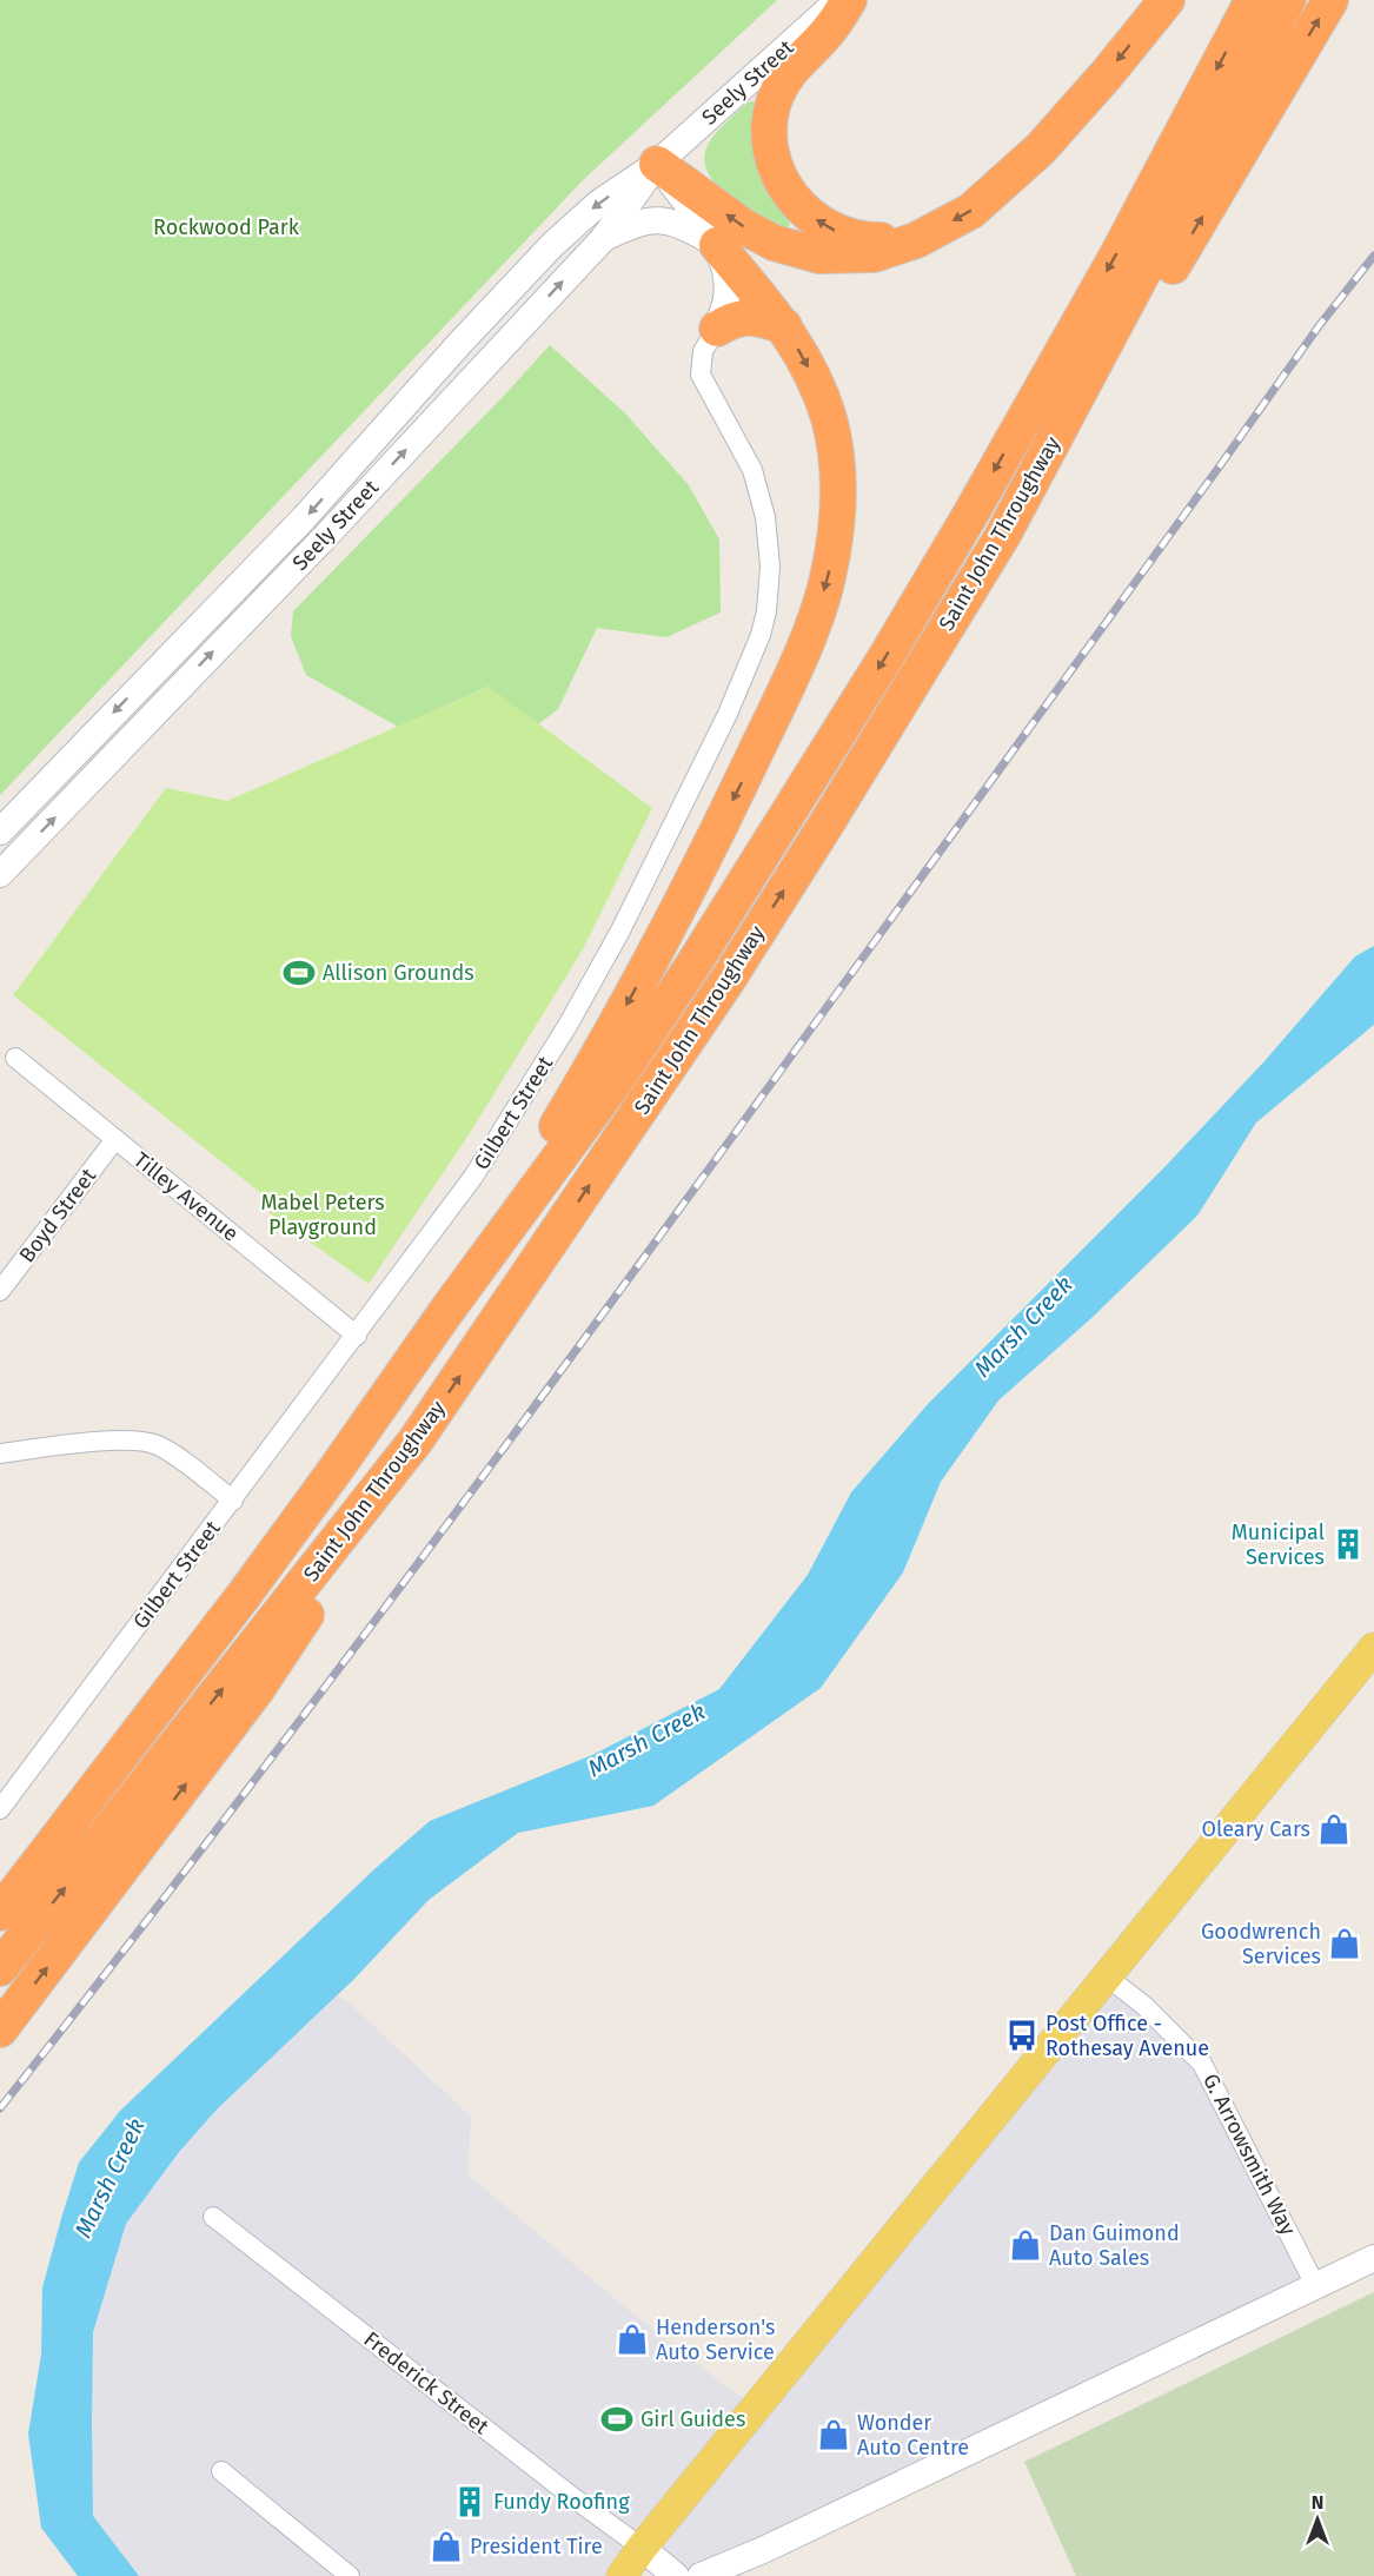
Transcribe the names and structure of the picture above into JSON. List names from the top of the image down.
{
  "streets": {
    "highway": ["Saint John Throughway"],
    "main road": ["Seely Street"],
    "street": [
      "Gilbert Street",
      "Tilley Avenue",
      "Boyd Street",
      "G. Arrowsmith Way",
      "Frederick Street"
    ]
  },
  "crossings": [
    ["Gilbert Street", "Tilley Avenue"],
    ["Tilley Avenue", "Boyd Street"]
  ],
  "water": ["Marsh Creek"],
  "parks": ["Rockwood Park", "Mabel Peters Playground"],
  "places": {
    "sports": ["Allison Grounds", "Girl Guides"],
    "building": ["Municipal Services", "Fundy Roofing"],
    "shop": [
      "Oleary Cars",
      "Goodwrench Services",
      "Dan Guimond Auto Sales",
      "Henderson's Auto Service",
      "Wonder Auto Centre",
      "President Tire"
    ],
    "bus stop": ["Post Office - Rothesay Avenue"]
  },
  "north": "top"
}
